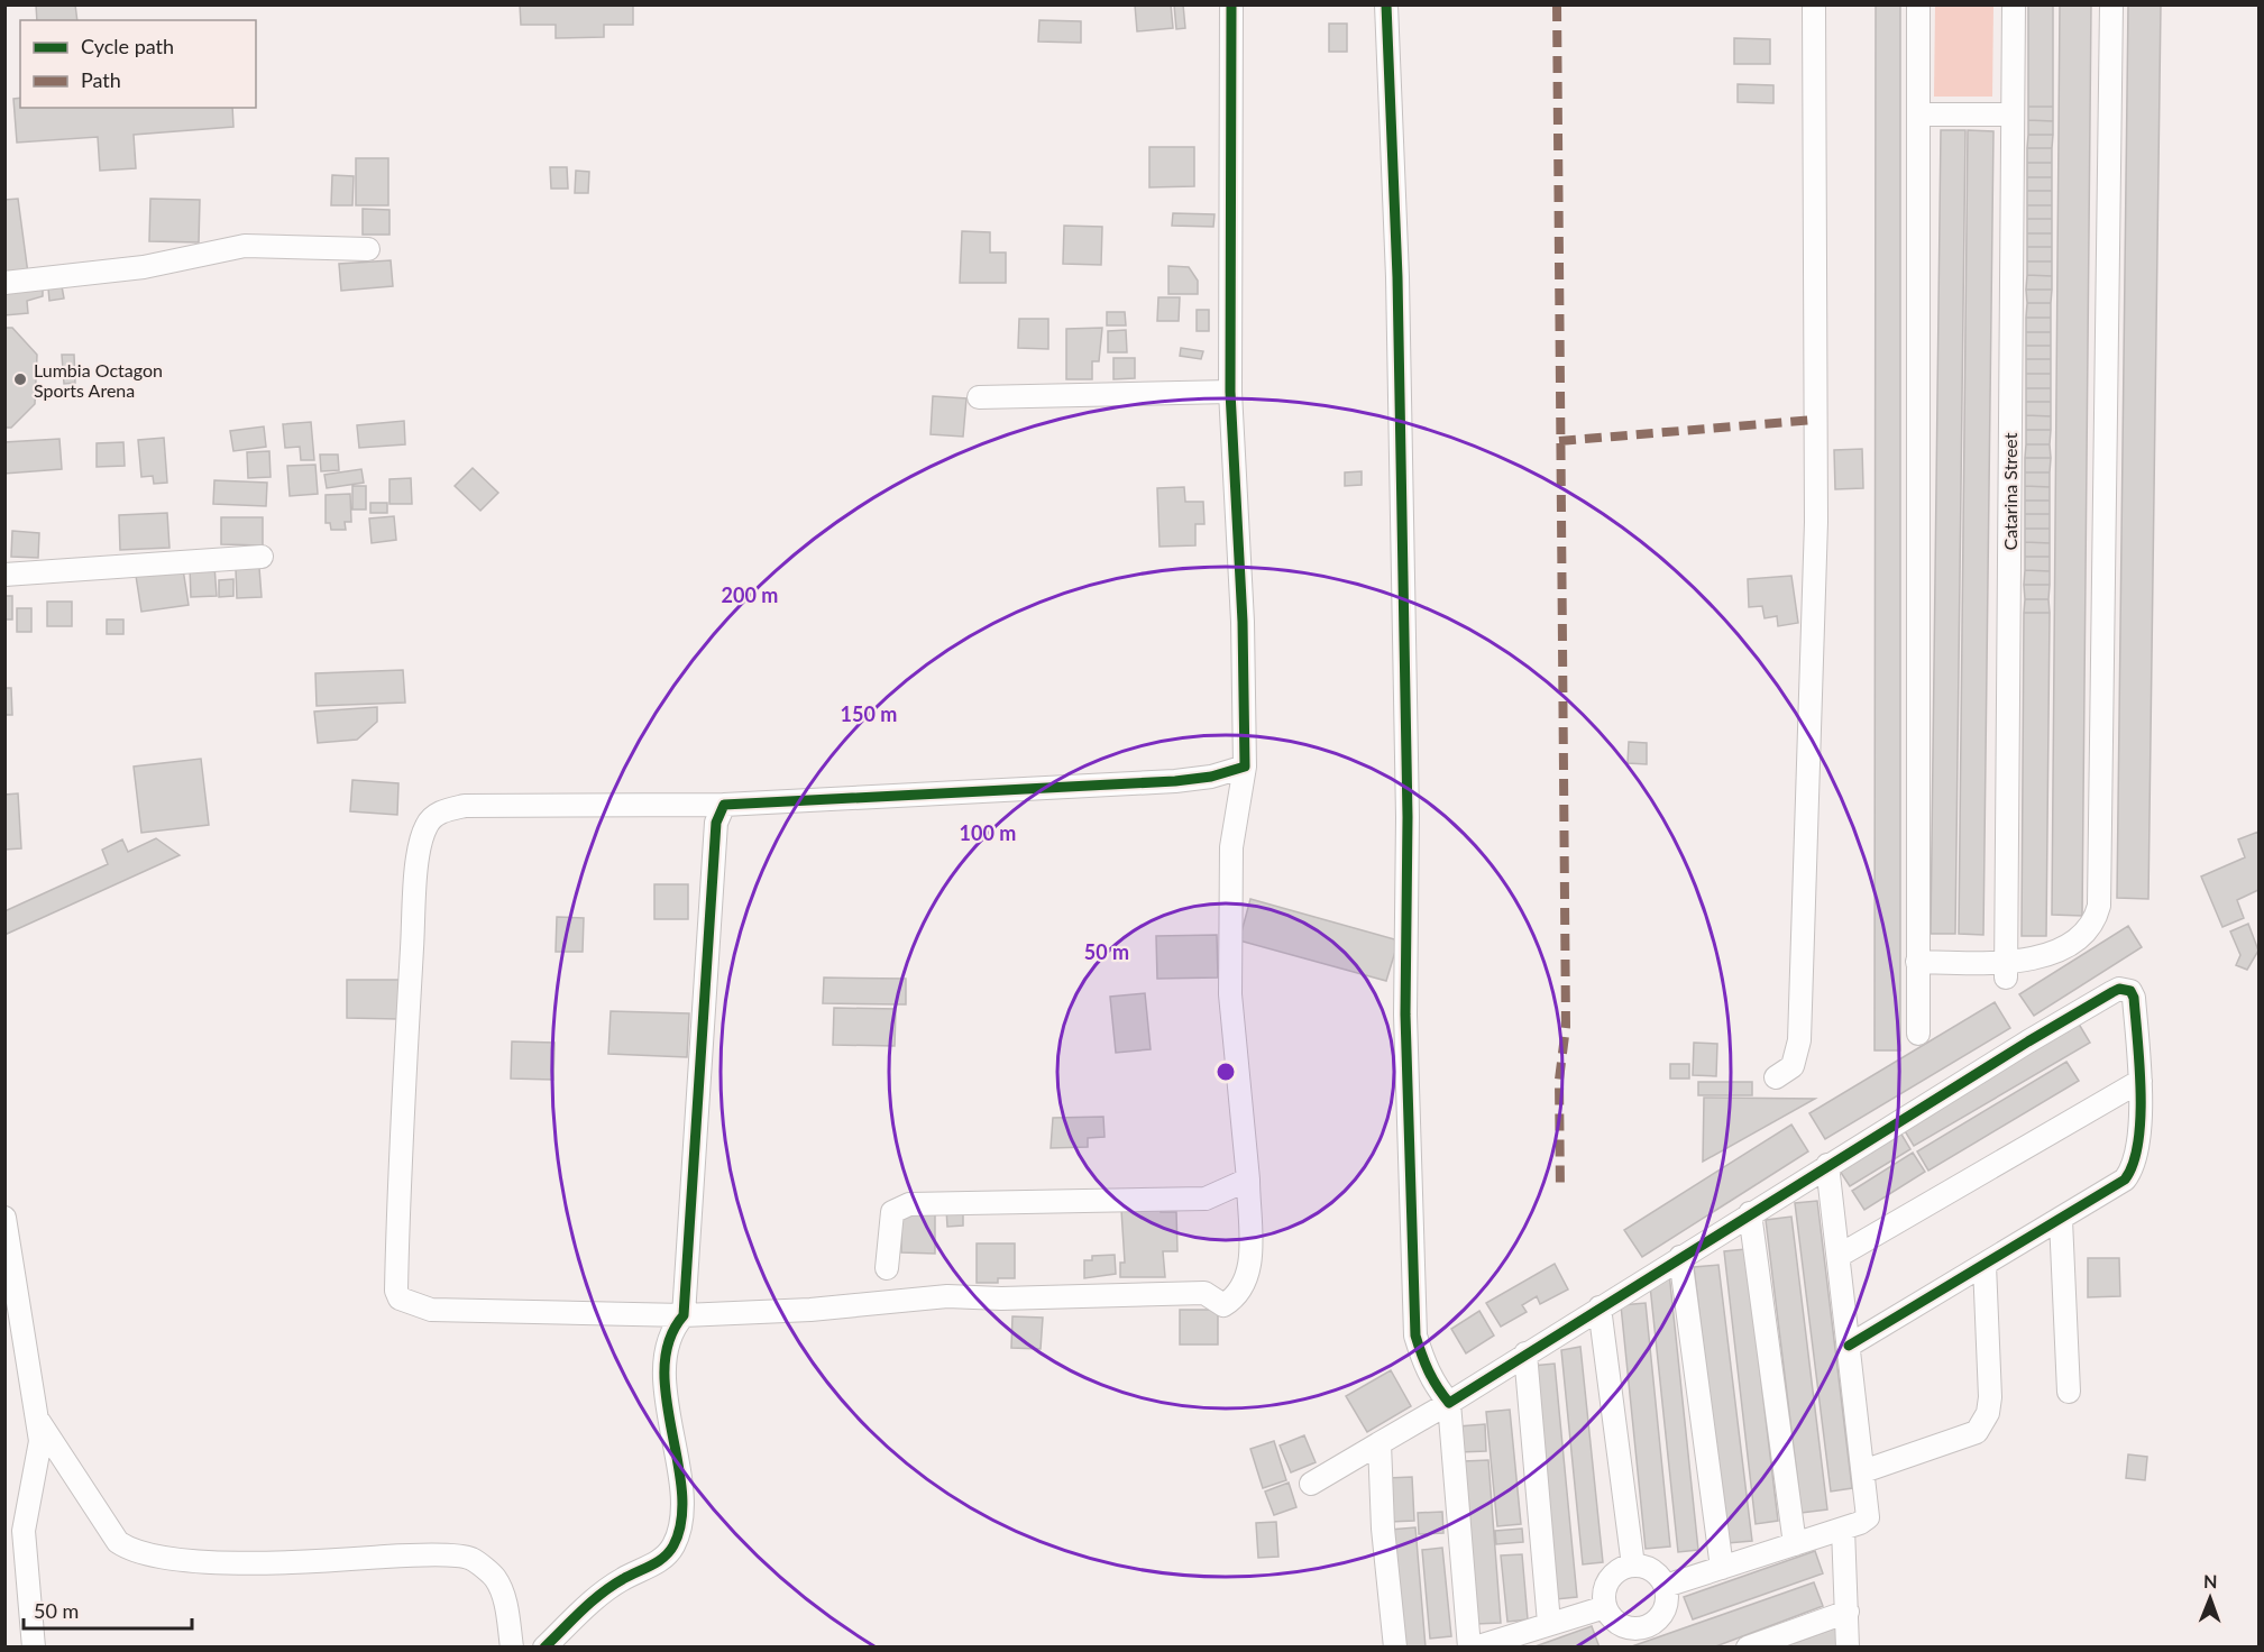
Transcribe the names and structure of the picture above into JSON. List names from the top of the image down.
{
  "streets": {
    "street": ["Catarina Street"]
  },
  "places": ["Lumbia Octagon Sports Arena"],
  "legend": ["Cycle path", "Path"],
  "scale_bar": "50 m",
  "north": "top",
  "rings": [
    "200 m",
    "150 m",
    "100 m",
    "50 m"
  ]
}
